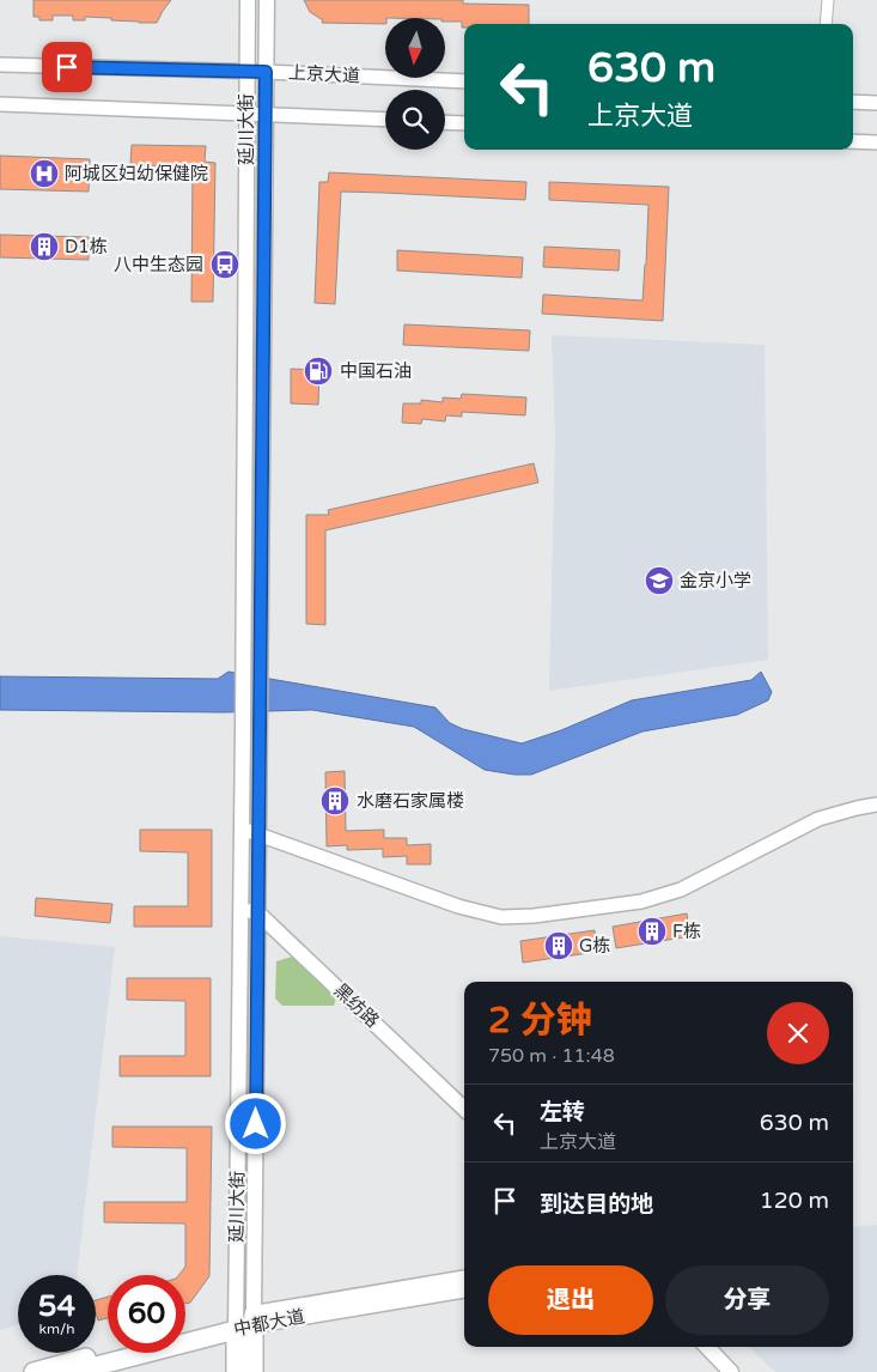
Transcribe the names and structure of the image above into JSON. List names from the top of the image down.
{
  "streets": {
    "highway": ["延川大街", "中都大道"],
    "main road": ["上京大道", "黑纺路"]
  },
  "crossings": [
    ["上京大道", "延川大街"],
    ["延川大街", "黑纺路"],
    ["延川大街", "中都大道"]
  ],
  "places": {
    "hospital": ["阿城区妇幼保健院"],
    "building": [
      "D1栋",
      "水磨石家属楼",
      "F栋",
      "G栋"
    ],
    "bus stop": ["八中生态园"],
    "fuel station": ["中国石油"],
    "school or university": ["金京小学"]
  },
  "north": "bottom",
  "page": {
    "turn": ["630 m", "上京大道"],
    "heading": ["2 分钟", "750 m · 11:48"],
    "list": [
      {
        "name": "左转",
        "note": "上京大道",
        "value": "630 m"
      },
      {
        "name": "到达目的地",
        "value": "120 m"
      }
    ],
    "buttons": ["退出", "分享"],
    "speed": "54 km/h",
    "limit": "60"
  }
}
